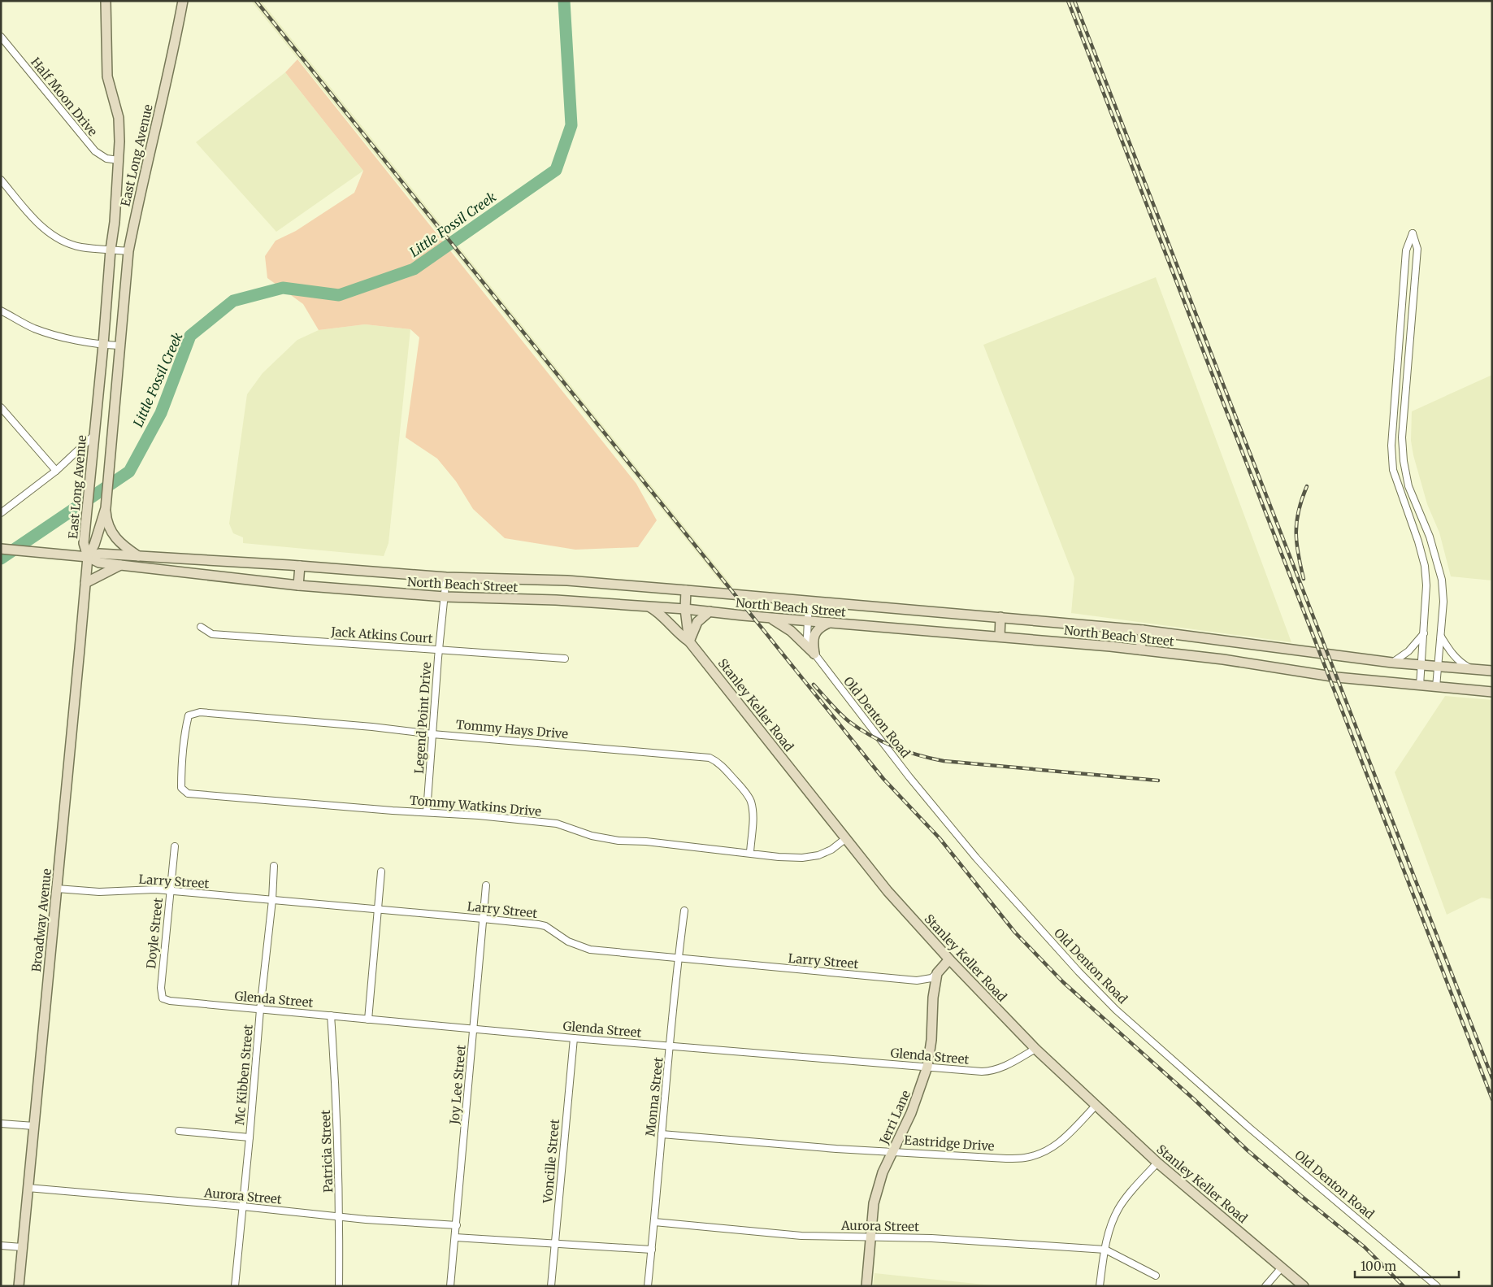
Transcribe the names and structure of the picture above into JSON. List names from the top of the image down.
{
  "streets": {
    "main road": [
      "East Long Avenue",
      "North Beach Street",
      "Stanley Keller Road",
      "Broadway Avenue",
      "Jerri Lane"
    ],
    "street": [
      "Half Moon Drive",
      "Jack Atkins Court",
      "Old Denton Road",
      "Legend Point Drive",
      "Tommy Hays Drive",
      "Tommy Watkins Drive",
      "Larry Street",
      "Doyle Street",
      "Glenda Street",
      "Mc Kibben Street",
      "Joy Lee Street",
      "Monna Street",
      "Eastridge Drive",
      "Patricia Street",
      "Voncille Street",
      "Aurora Street"
    ]
  },
  "crossings": [
    ["Half Moon Drive", "East Long Avenue"],
    ["East Long Avenue", "North Beach Street"],
    ["East Long Avenue", "Broadway Avenue"],
    ["North Beach Street", "Stanley Keller Road"],
    ["North Beach Street", "Old Denton Road"],
    ["North Beach Street", "Legend Point Drive"],
    ["North Beach Street", "Broadway Avenue"],
    ["Jack Atkins Court", "Legend Point Drive"],
    ["Stanley Keller Road", "Tommy Watkins Drive"],
    ["Stanley Keller Road", "Glenda Street"],
    ["Stanley Keller Road", "Eastridge Drive"],
    ["Legend Point Drive", "Tommy Hays Drive"],
    ["Legend Point Drive", "Tommy Watkins Drive"],
    ["Tommy Hays Drive", "Tommy Watkins Drive"],
    ["Larry Street", "Broadway Avenue"],
    ["Larry Street", "Doyle Street"],
    ["Larry Street", "Mc Kibben Street"],
    ["Larry Street", "Joy Lee Street"],
    ["Larry Street", "Monna Street"],
    ["Larry Street", "Jerri Lane"],
    ["Broadway Avenue", "Aurora Street"],
    ["Doyle Street", "Glenda Street"],
    ["Glenda Street", "Mc Kibben Street"],
    ["Glenda Street", "Joy Lee Street"],
    ["Glenda Street", "Monna Street"],
    ["Glenda Street", "Jerri Lane"],
    ["Glenda Street", "Patricia Street"],
    ["Glenda Street", "Voncille Street"],
    ["Mc Kibben Street", "Aurora Street"],
    ["Joy Lee Street", "Aurora Street"],
    ["Monna Street", "Eastridge Drive"],
    ["Monna Street", "Aurora Street"],
    ["Jerri Lane", "Eastridge Drive"],
    ["Jerri Lane", "Aurora Street"],
    ["Patricia Street", "Aurora Street"]
  ],
  "water": ["Little Fossil Creek"],
  "scale_bar": "100 m"
}
